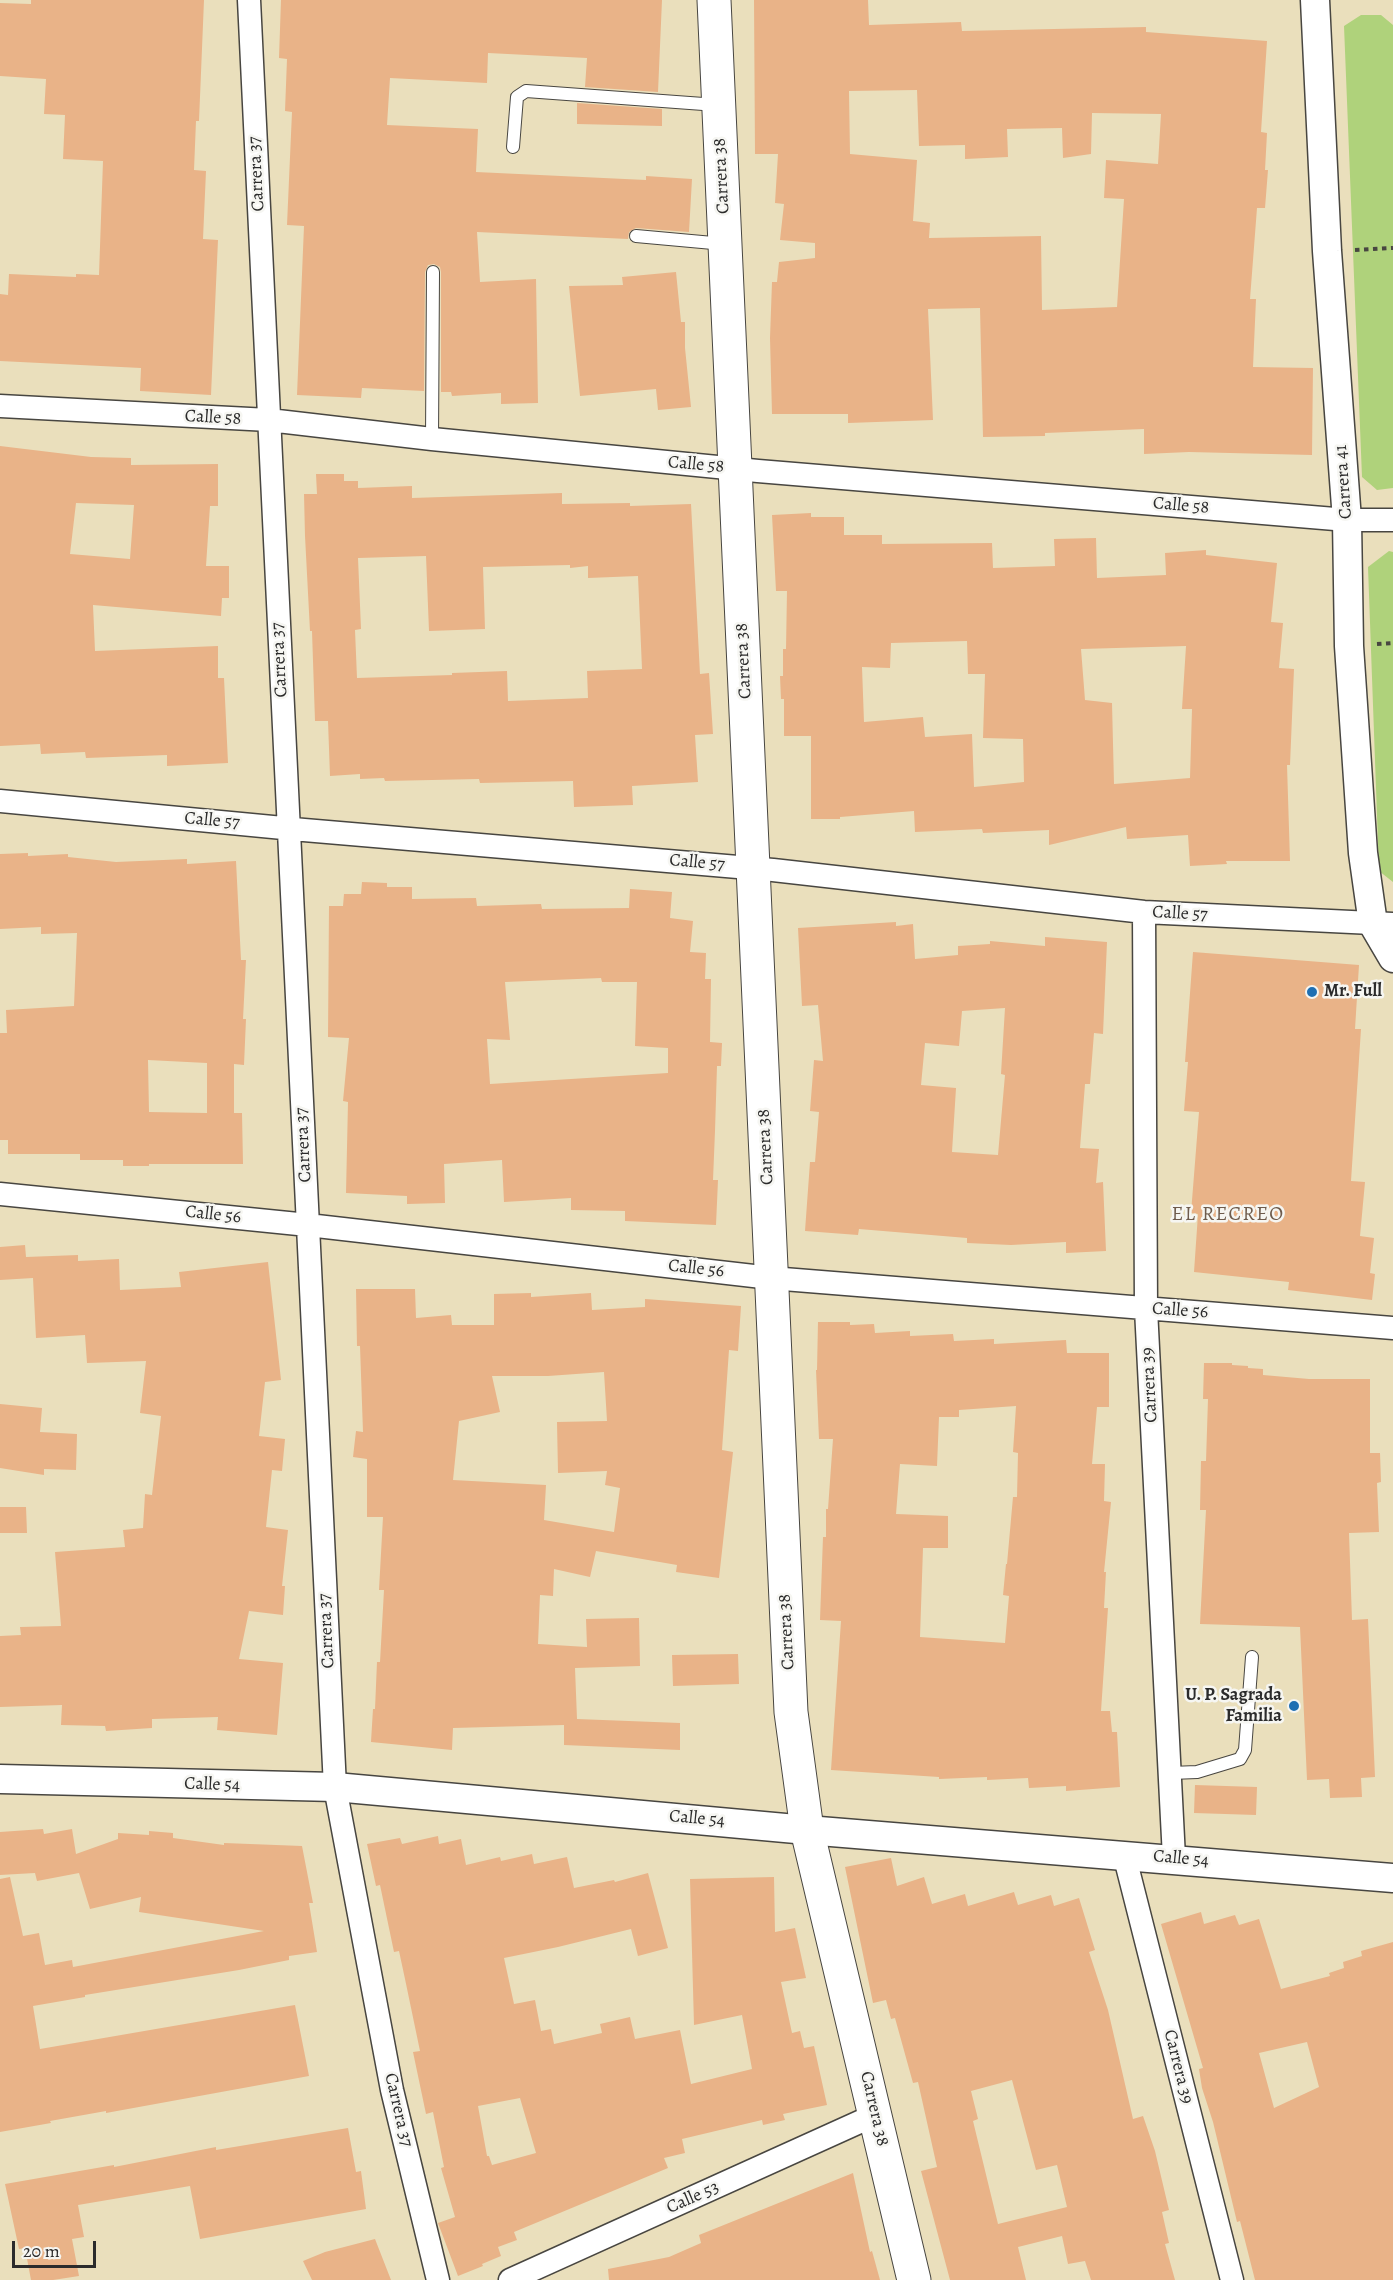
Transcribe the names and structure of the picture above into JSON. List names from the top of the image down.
{
  "streets": {
    "main road": ["Carrera 38"],
    "street": [
      "Carrera 37",
      "Calle 58",
      "Carrera 41",
      "Calle 57",
      "Calle 56",
      "Carrera 39",
      "Calle 54",
      "Calle 53"
    ]
  },
  "crossings": [
    ["Carrera 37", "Calle 58"],
    ["Carrera 37", "Calle 57"],
    ["Carrera 37", "Calle 56"],
    ["Carrera 37", "Calle 54"],
    ["Carrera 38", "Calle 58"],
    ["Carrera 38", "Calle 57"],
    ["Carrera 38", "Calle 56"],
    ["Carrera 38", "Calle 54"],
    ["Carrera 38", "Calle 53"],
    ["Calle 58", "Carrera 41"],
    ["Carrera 41", "Calle 57"],
    ["Calle 57", "Carrera 39"],
    ["Calle 56", "Carrera 39"],
    ["Carrera 39", "Calle 54"]
  ],
  "districts": ["EL RECREO"],
  "places": ["Mr. Full", "U. P. Sagrada Familia"],
  "scale_bar": "20 m"
}
